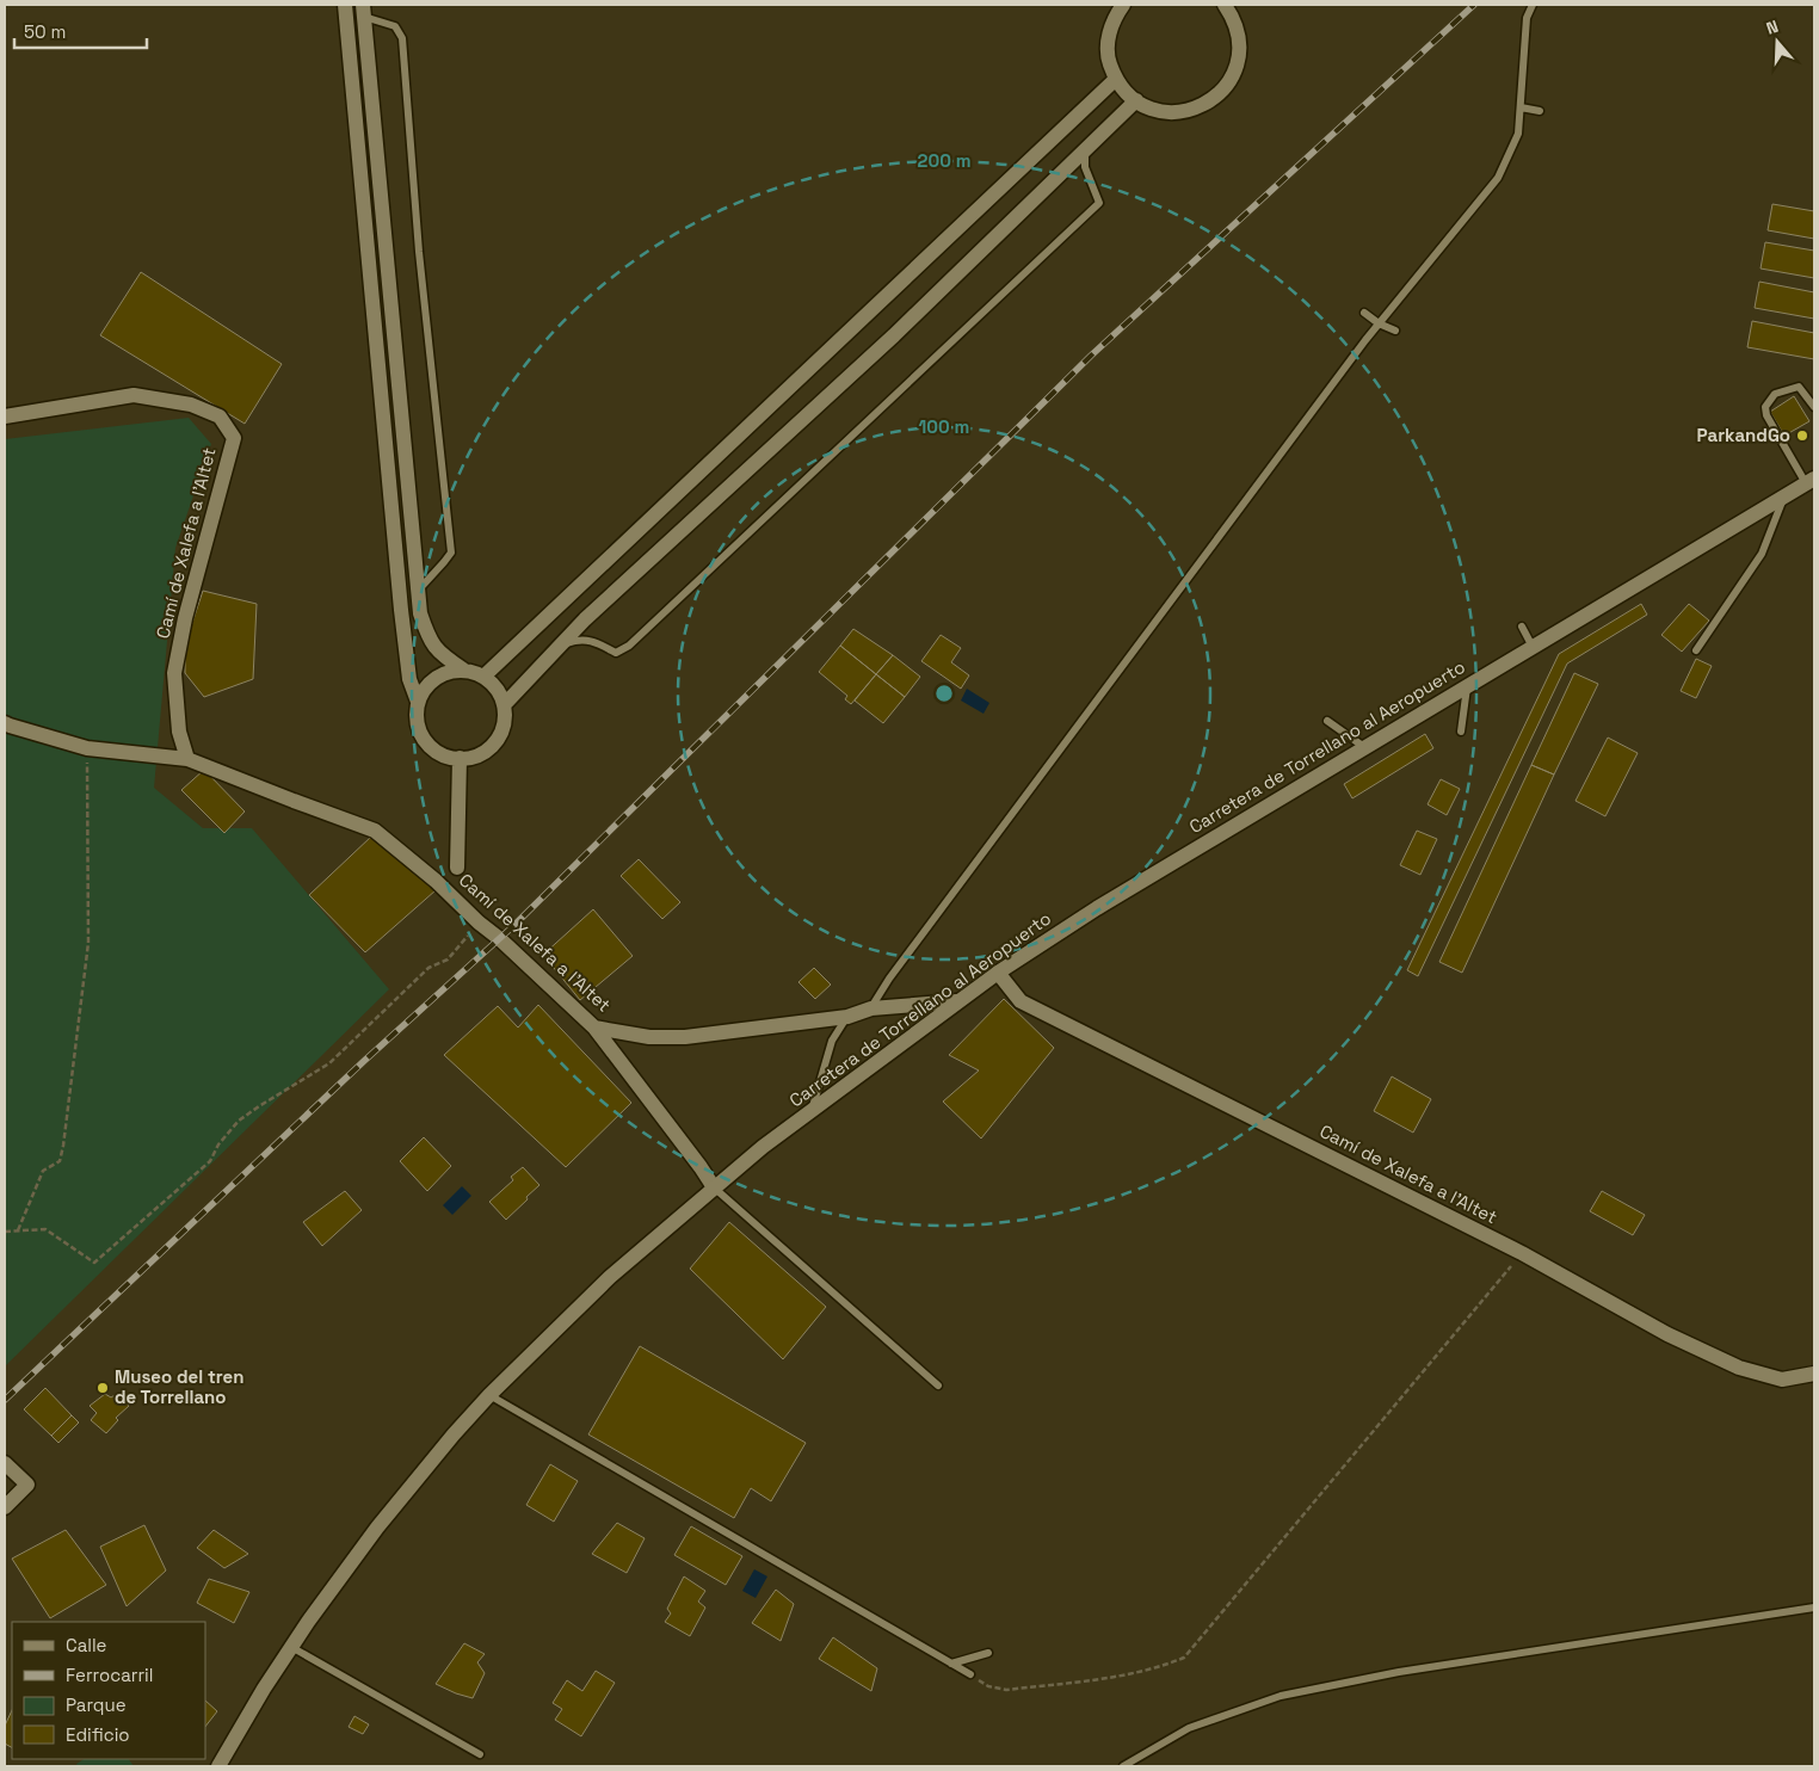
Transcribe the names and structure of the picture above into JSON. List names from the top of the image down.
{
  "streets": {
    "street": ["Camí de Xalefa a l'Altet", "Carretera de Torrellano al Aeropuerto"]
  },
  "crossings": [
    ["Camí de Xalefa a l'Altet", "Carretera de Torrellano al Aeropuerto"]
  ],
  "places": ["ParkandGo", "Museo del tren de Torrellano"],
  "legend": [
    "Calle",
    "Ferrocarril",
    "Parque",
    "Edificio"
  ],
  "scale_bar": "50 m",
  "north": "top",
  "rings": ["200 m", "100 m"]
}
